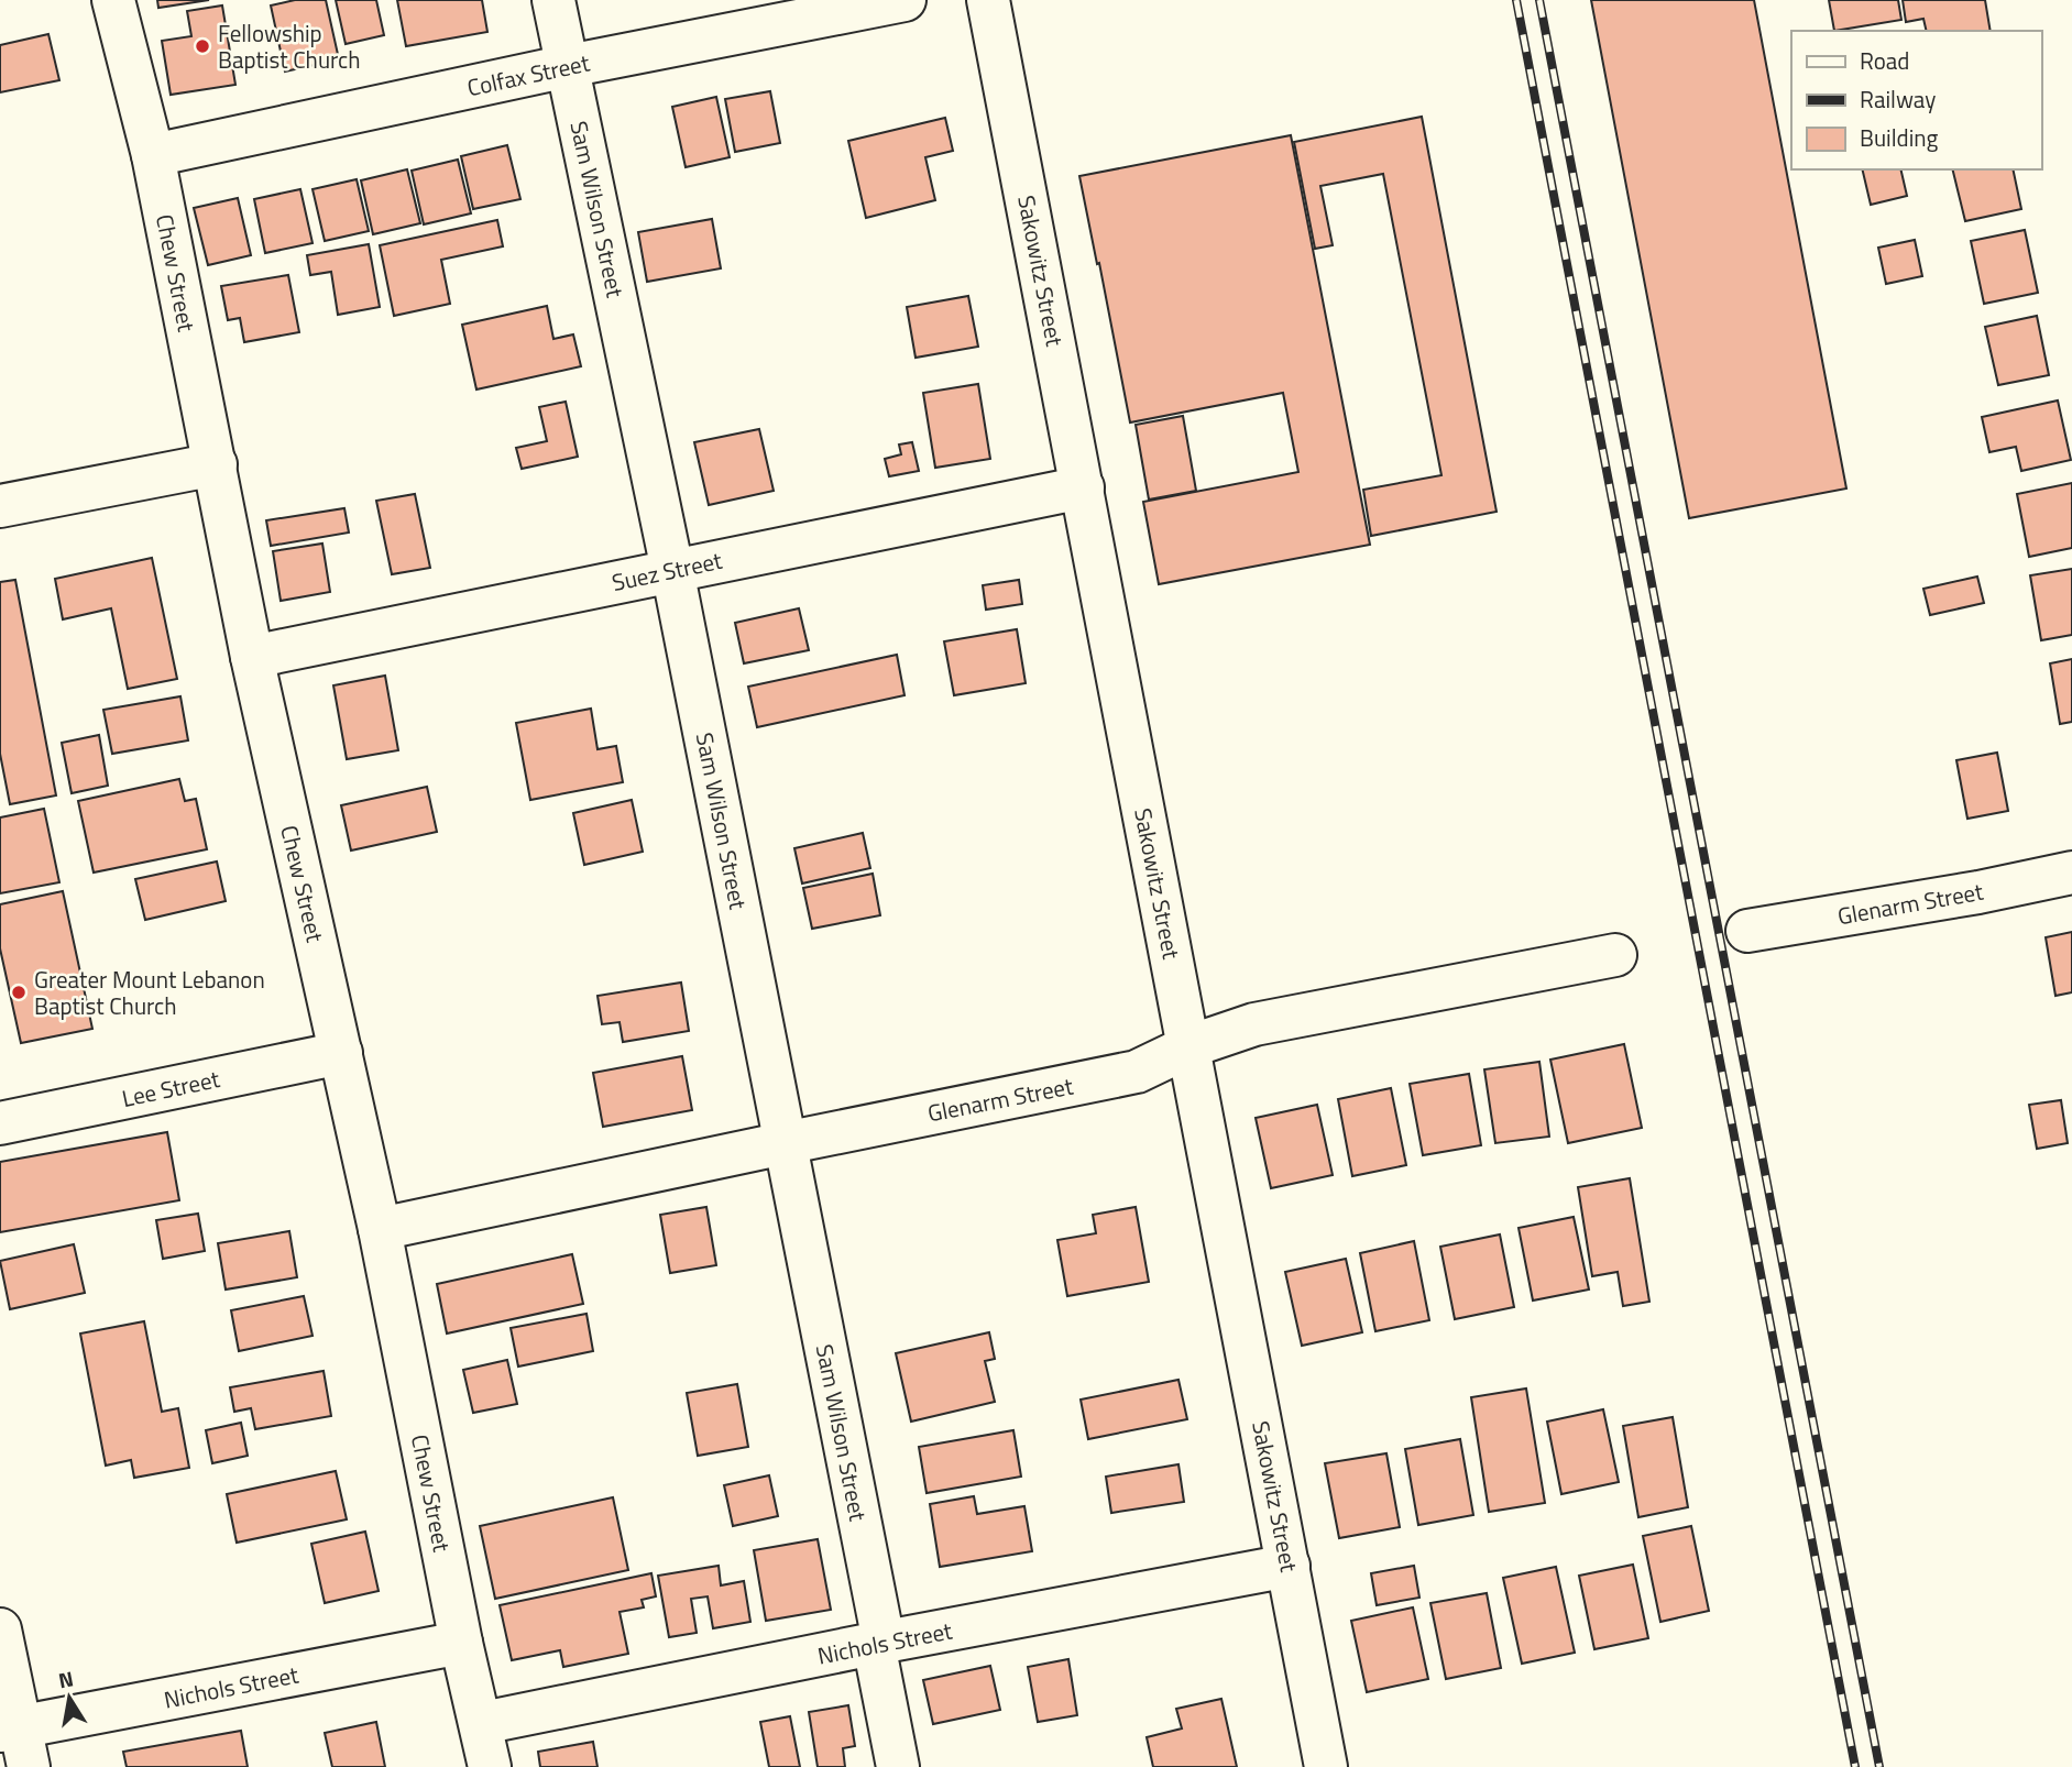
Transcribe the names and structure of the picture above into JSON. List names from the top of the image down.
{
  "streets": {
    "street": [
      "Colfax Street",
      "Sam Wilson Street",
      "Sakowitz Street",
      "Chew Street",
      "Suez Street",
      "Glenarm Street",
      "Lee Street",
      "Nichols Street"
    ]
  },
  "crossings": [
    ["Colfax Street", "Sam Wilson Street"],
    ["Colfax Street", "Chew Street"],
    ["Sam Wilson Street", "Suez Street"],
    ["Sam Wilson Street", "Glenarm Street"],
    ["Sam Wilson Street", "Nichols Street"],
    ["Sakowitz Street", "Suez Street"],
    ["Sakowitz Street", "Glenarm Street"],
    ["Sakowitz Street", "Nichols Street"],
    ["Chew Street", "Suez Street"],
    ["Chew Street", "Glenarm Street"],
    ["Chew Street", "Lee Street"],
    ["Chew Street", "Nichols Street"]
  ],
  "places": ["Fellowship Baptist Church", "Greater Mount Lebanon Baptist Church"],
  "legend": ["Road", "Railway", "Building"],
  "north": "top"
}
